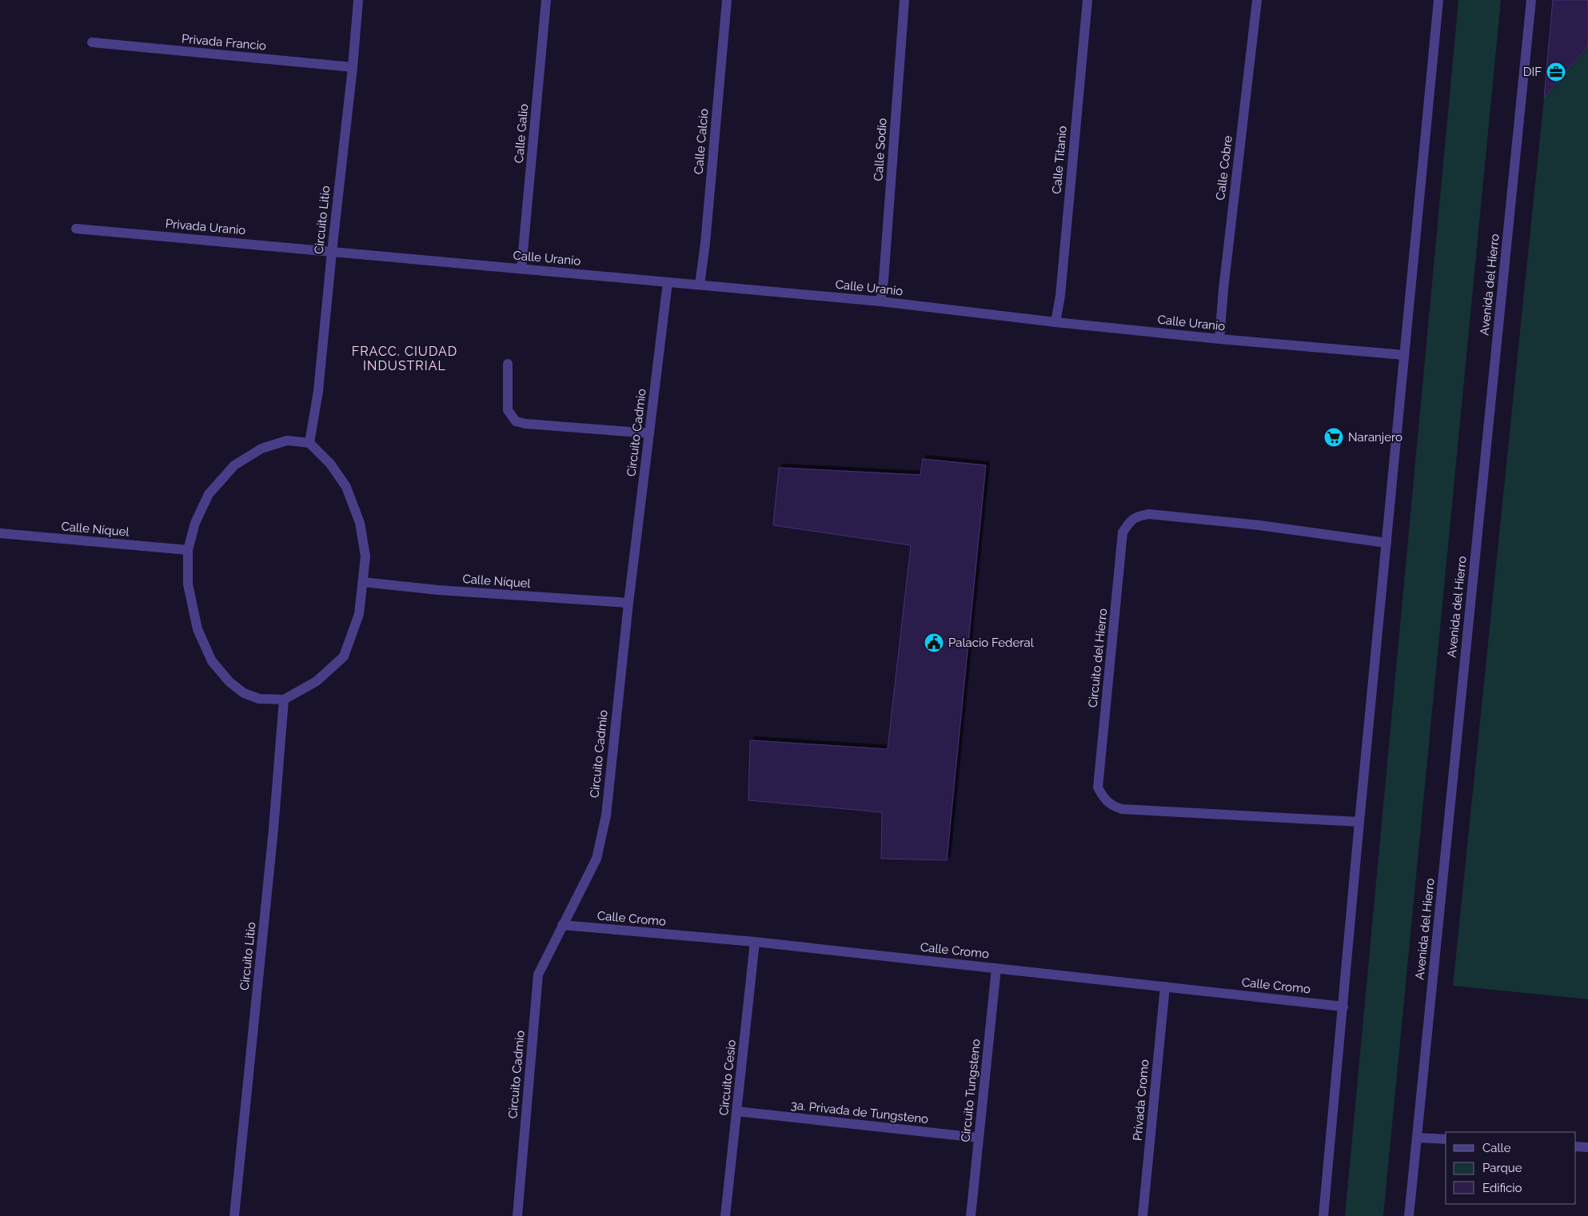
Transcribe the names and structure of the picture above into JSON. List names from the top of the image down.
{
  "streets": {
    "street": [
      "Privada Francio",
      "Calle Galio",
      "Calle Calcio",
      "Calle Sodio",
      "Calle Titanio",
      "Calle Cobre",
      "Circuito Litio",
      "Privada Uranio",
      "Calle Uranio",
      "Avenida del Hierro",
      "Circuito Cadmio",
      "Calle Níquel",
      "Circuito del Hierro",
      "Calle Cromo",
      "Circuito Cesio",
      "Circuito Tungsteno",
      "Privada Cromo",
      "3a. Privada de Tungsteno"
    ]
  },
  "crossings": [
    ["Privada Francio", "Circuito Litio"],
    ["Calle Galio", "Calle Uranio"],
    ["Calle Calcio", "Calle Uranio"],
    ["Calle Sodio", "Calle Uranio"],
    ["Calle Titanio", "Calle Uranio"],
    ["Calle Cobre", "Calle Uranio"],
    ["Circuito Litio", "Privada Uranio"],
    ["Circuito Litio", "Calle Uranio"],
    ["Privada Uranio", "Calle Uranio"],
    ["Calle Uranio", "Circuito Cadmio"],
    ["Circuito Cadmio", "Calle Níquel"],
    ["Circuito Cadmio", "Calle Cromo"],
    ["Calle Cromo", "Circuito Cesio"],
    ["Calle Cromo", "Circuito Tungsteno"],
    ["Calle Cromo", "Privada Cromo"],
    ["Circuito Cesio", "3a. Privada de Tungsteno"],
    ["Circuito Tungsteno", "3a. Privada de Tungsteno"]
  ],
  "districts": ["FRACC. CIUDAD INDUSTRIAL"],
  "places": {
    "office": ["DIF"],
    "supermarket": ["Naranjero"],
    "public building": ["Palacio Federal"]
  },
  "legend": ["Calle", "Parque", "Edificio"]
}
